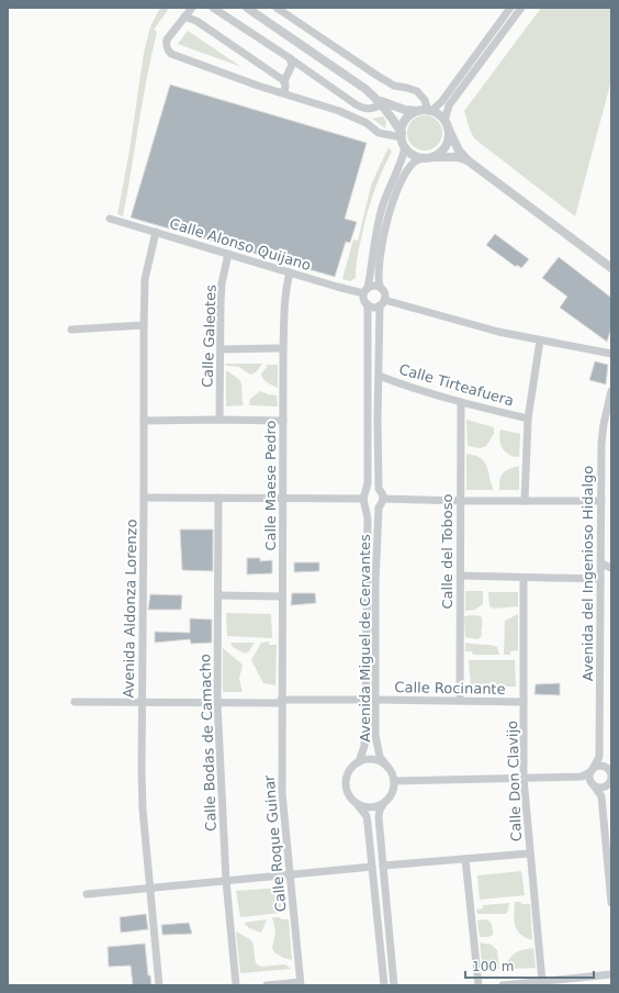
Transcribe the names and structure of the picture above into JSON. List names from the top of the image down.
{
  "streets": {
    "street": [
      "Calle Alonso Quijano",
      "Calle Galeotes",
      "Calle Tirteafuera",
      "Calle Maese Pedro",
      "Calle del Toboso",
      "Avenida del Ingenioso Hidalgo",
      "Avenida Aldonza Lorenzo",
      "Avenida Miguel de Cervantes",
      "Calle Rocinante",
      "Calle Bodas de Camacho",
      "Calle Don Clavijo",
      "Calle Roque Guinar"
    ]
  },
  "crossings": [
    ["Calle Alonso Quijano", "Calle Galeotes"],
    ["Calle Alonso Quijano", "Calle Maese Pedro"],
    ["Calle Alonso Quijano", "Avenida Aldonza Lorenzo"],
    ["Calle Alonso Quijano", "Avenida Miguel de Cervantes"],
    ["Calle Tirteafuera", "Calle del Toboso"],
    ["Calle Maese Pedro", "Calle Roque Guinar"],
    ["Calle del Toboso", "Calle Rocinante"],
    ["Avenida Miguel de Cervantes", "Calle Rocinante"],
    ["Calle Rocinante", "Calle Don Clavijo"]
  ],
  "scale_bar": "100 m"
}
